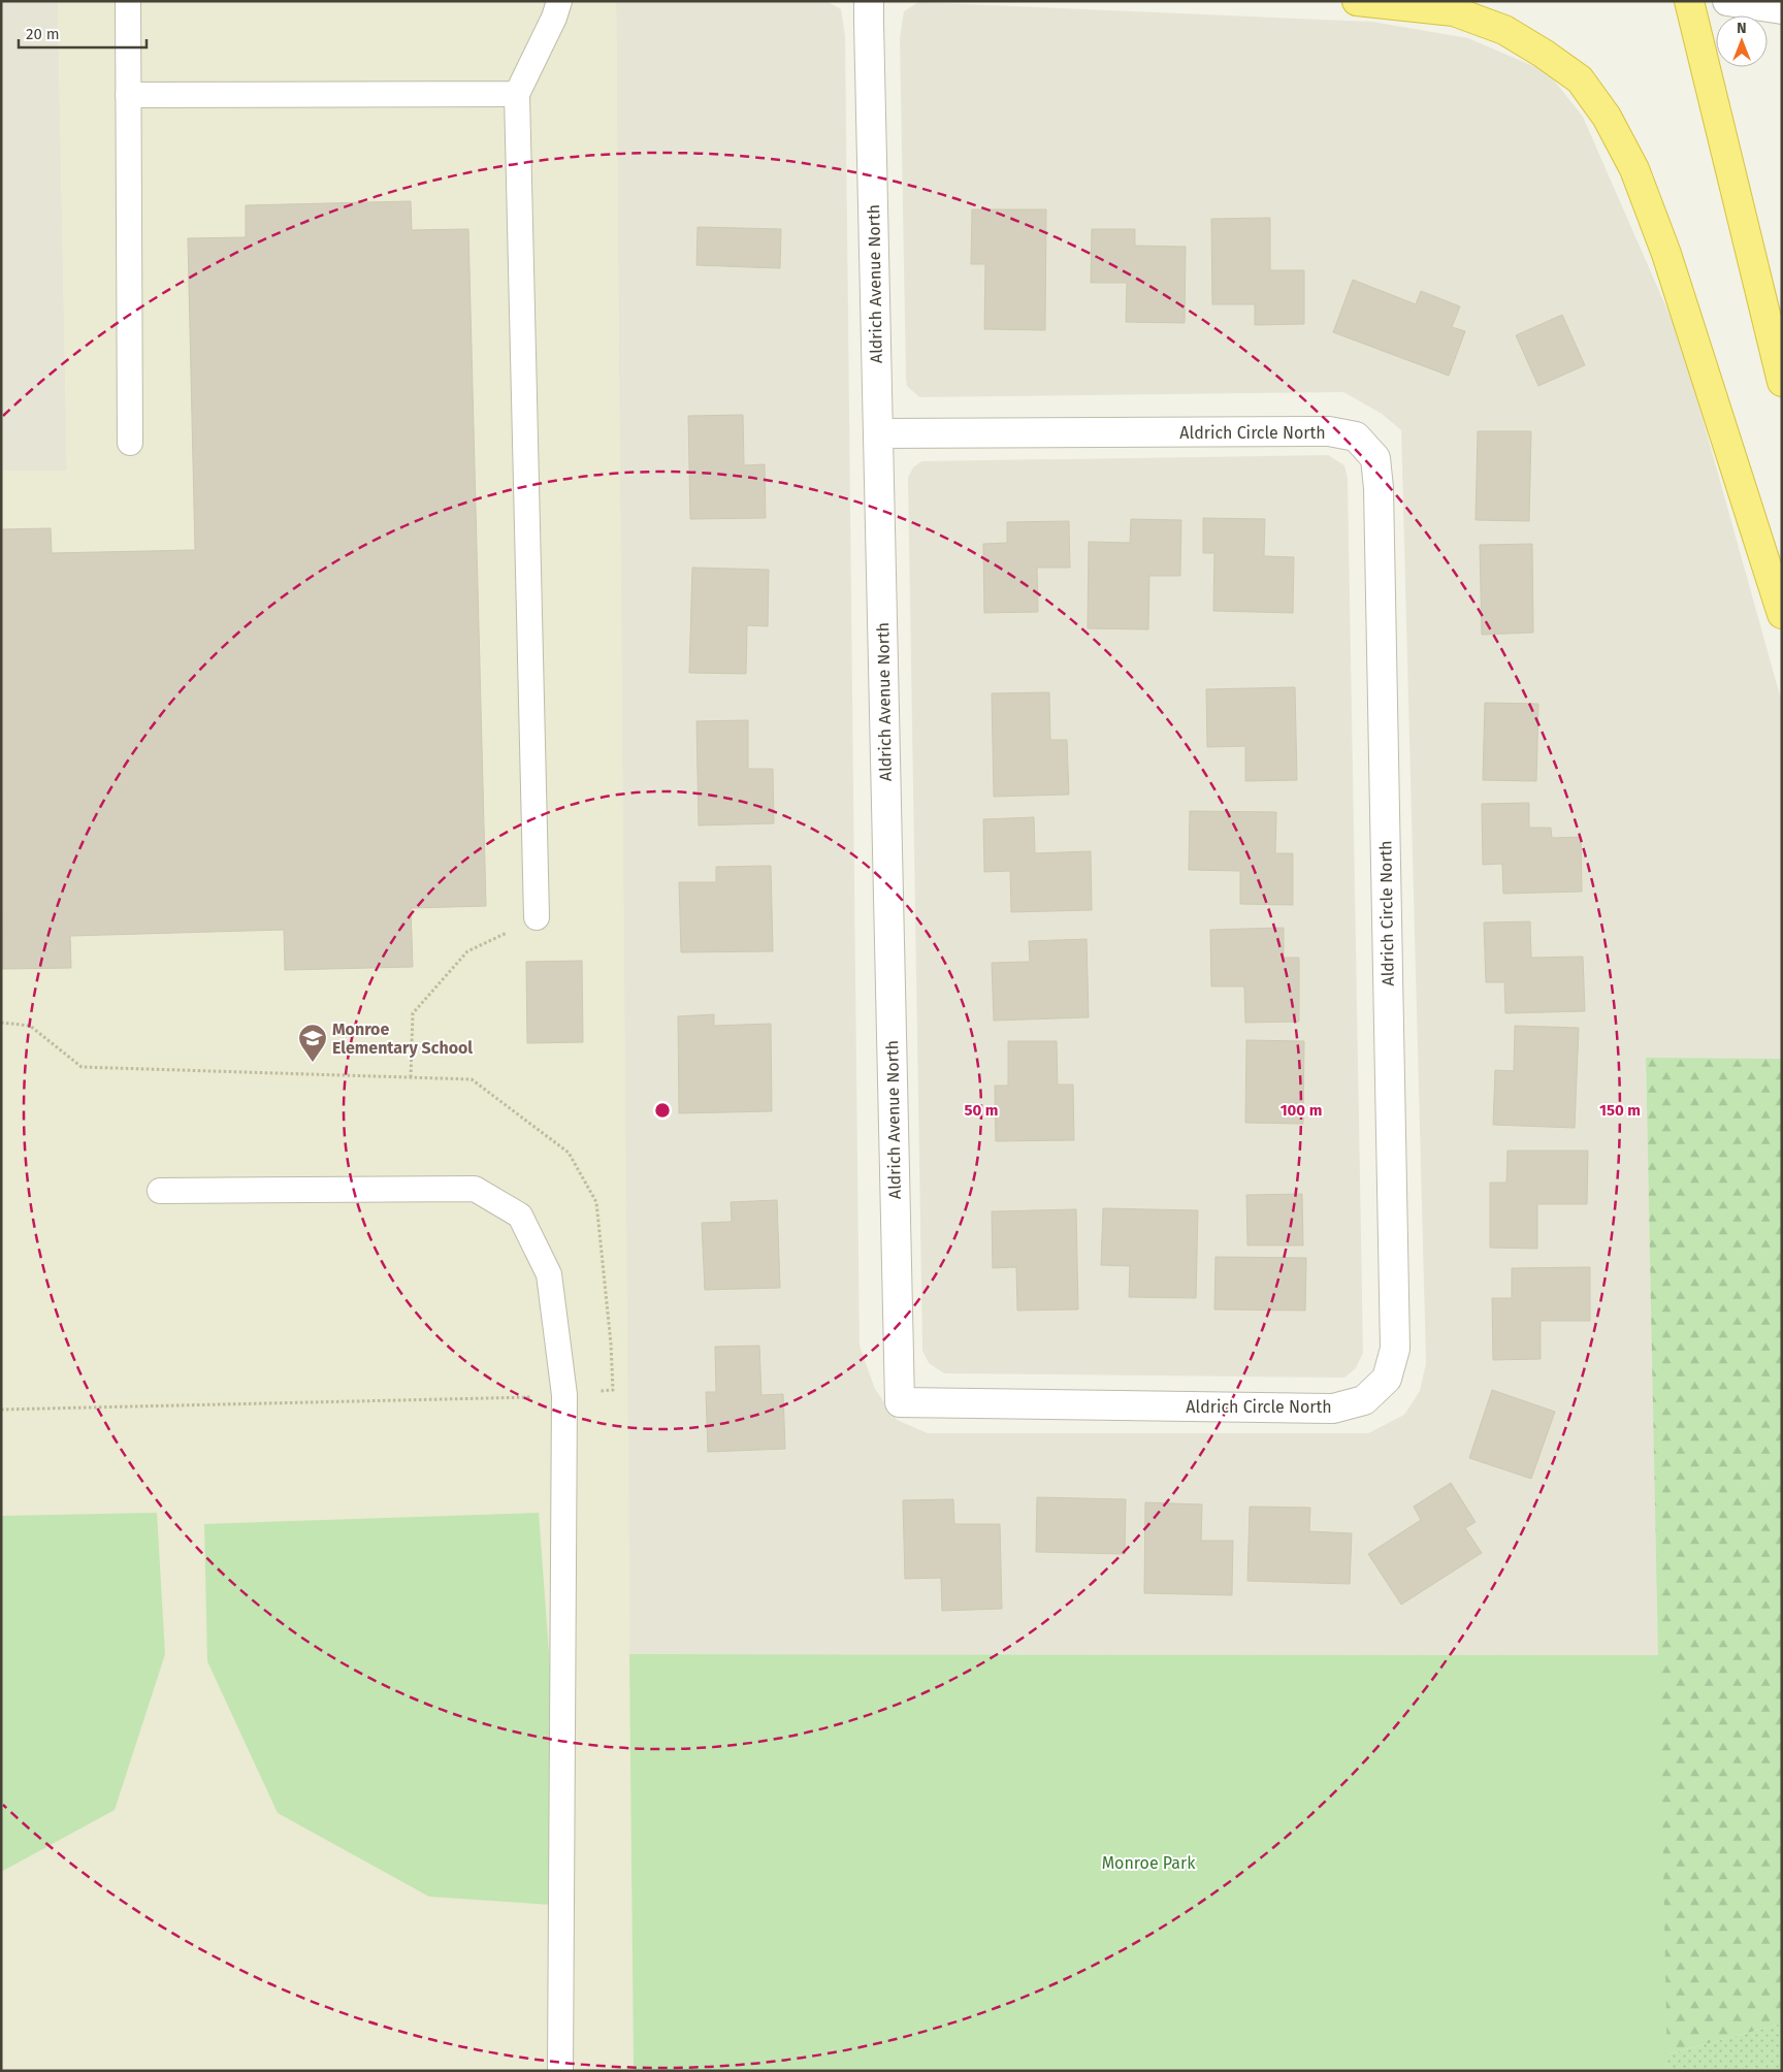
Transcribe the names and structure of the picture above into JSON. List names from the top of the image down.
{
  "streets": {
    "street": ["Aldrich Avenue North", "Aldrich Circle North"]
  },
  "crossings": [
    ["Aldrich Avenue North", "Aldrich Circle North"]
  ],
  "parks": ["Monroe Park"],
  "places": {
    "school or university": ["Monroe Elementary School"]
  },
  "scale_bar": "20 m",
  "north": "top",
  "rings": ["50 m", "100 m", "150 m"]
}
